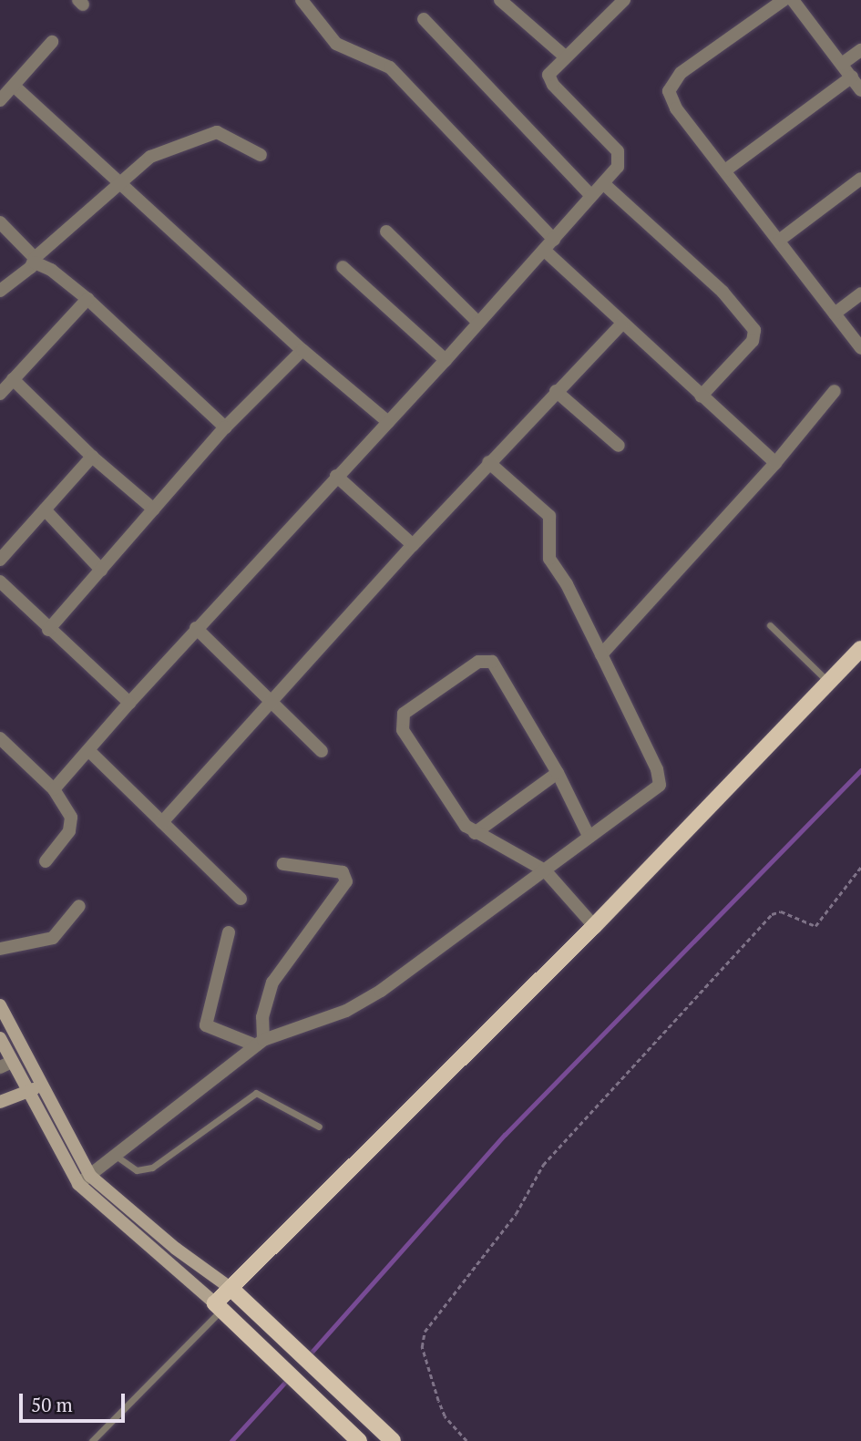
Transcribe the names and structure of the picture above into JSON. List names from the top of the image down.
{
  "scale_bar": "50 m"
}
